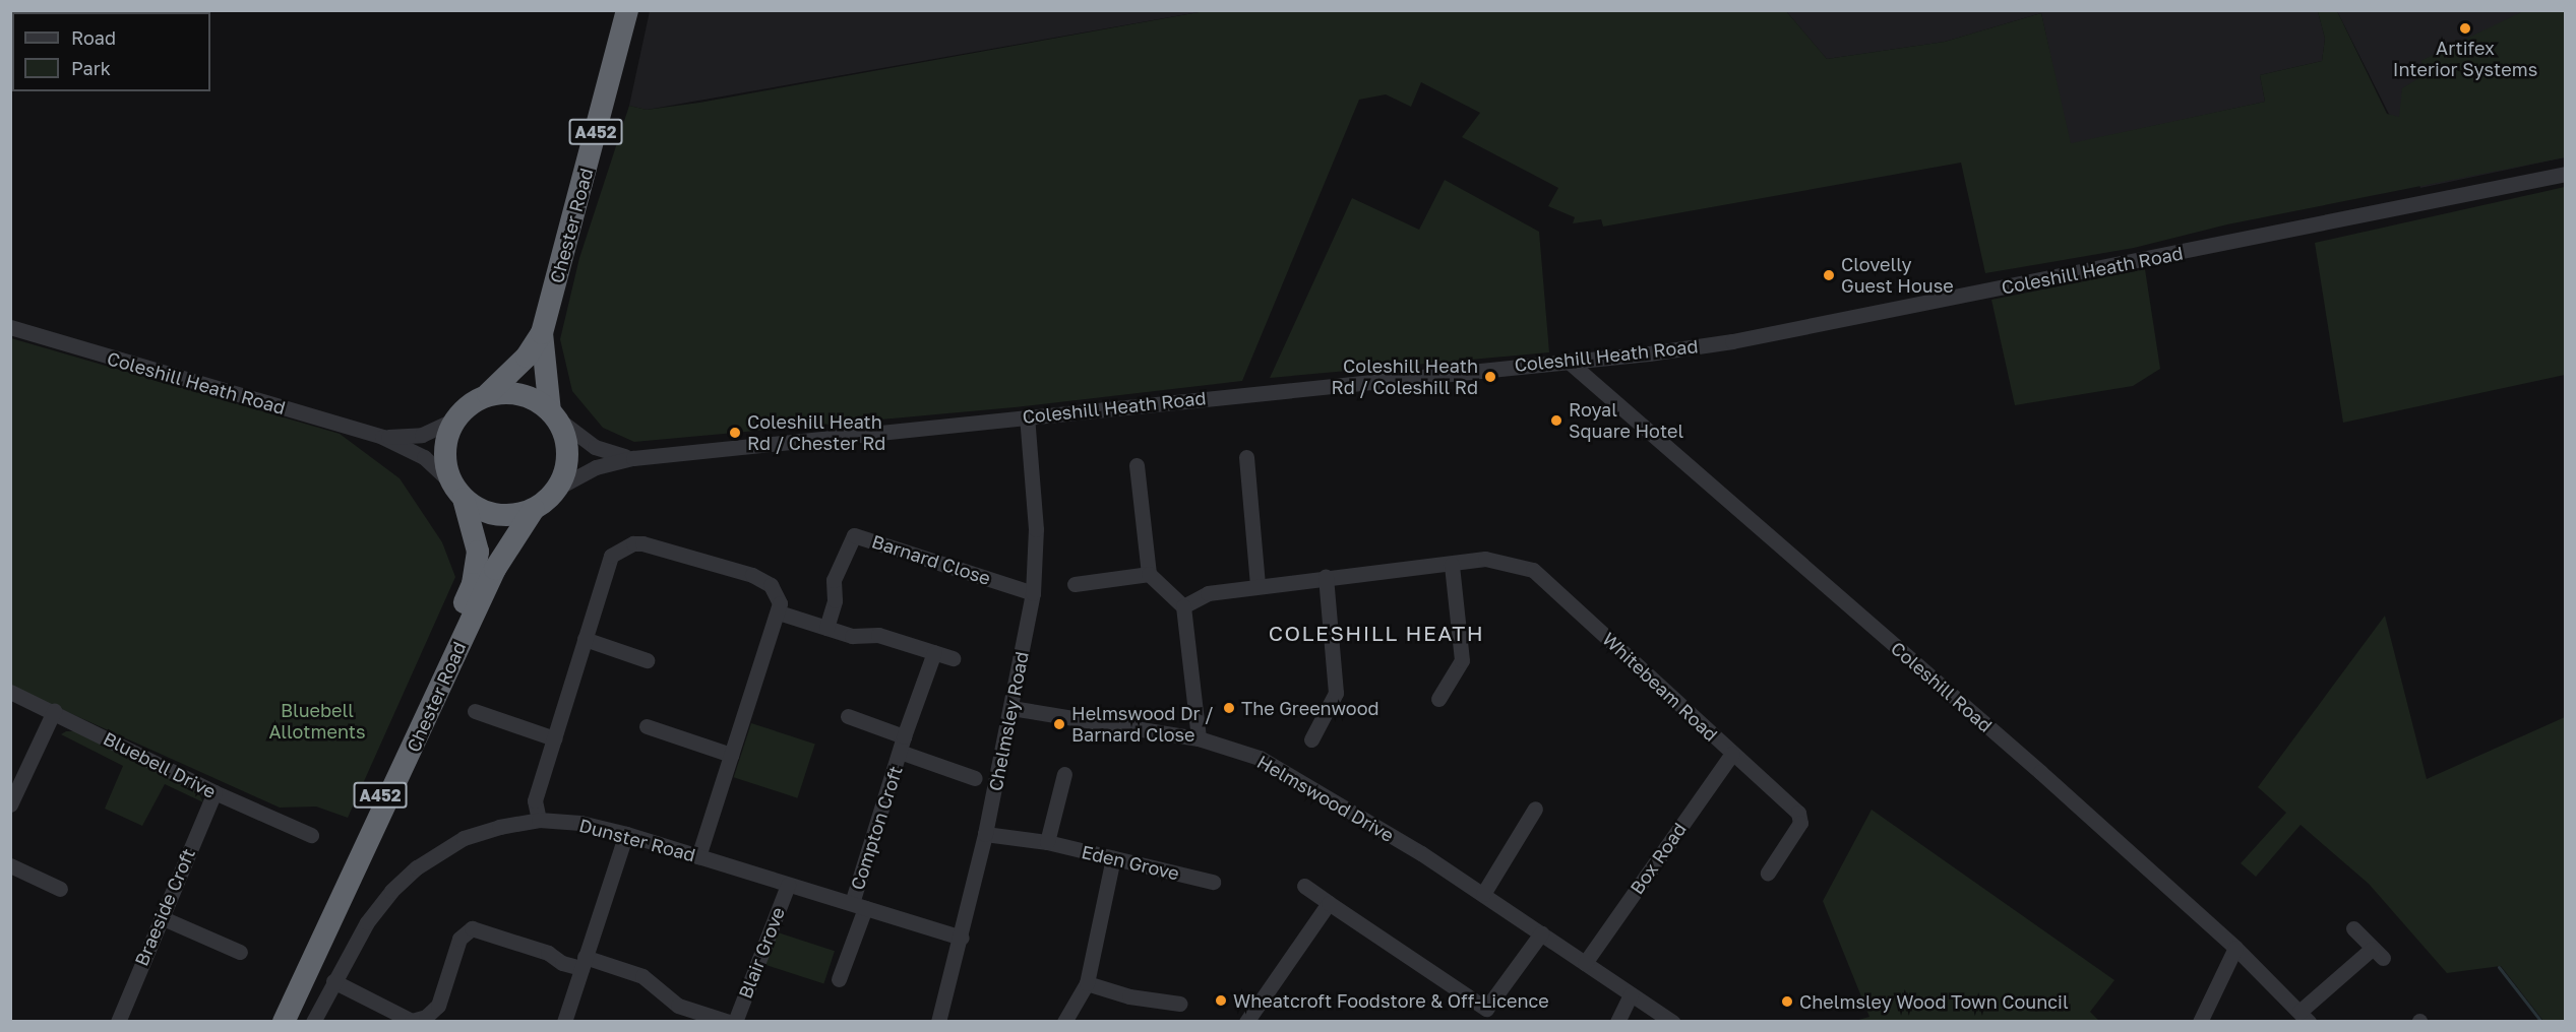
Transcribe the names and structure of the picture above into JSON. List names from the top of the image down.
{
  "streets": {
    "highway": ["A452", "Chester Road"],
    "street": [
      "Coleshill Heath Road",
      "Barnard Close",
      "Whitebeam Road",
      "Coleshill Road",
      "Chelmsley Road",
      "Bluebell Drive",
      "Helmswood Drive",
      "Compton Croft",
      "Dunster Road",
      "Box Road",
      "Eden Grove",
      "Braeside Croft",
      "Blair Grove"
    ]
  },
  "crossings": [
    ["Chester Road", "Coleshill Heath Road"],
    ["Coleshill Heath Road", "Coleshill Road"],
    ["Coleshill Heath Road", "Chelmsley Road"],
    ["Barnard Close", "Chelmsley Road"],
    ["Whitebeam Road", "Box Road"],
    ["Chelmsley Road", "Helmswood Drive"],
    ["Chelmsley Road", "Dunster Road"],
    ["Chelmsley Road", "Eden Grove"],
    ["Bluebell Drive", "Braeside Croft"],
    ["Helmswood Drive", "Box Road"],
    ["Compton Croft", "Dunster Road"],
    ["Dunster Road", "Blair Grove"]
  ],
  "districts": ["COLESHILL HEATH"],
  "parks": ["Bluebell Allotments"],
  "places": [
    "Artifex Interior Systems",
    "Clovelly Guest House",
    "Coleshill Heath Rd / Coleshill Rd",
    "Royal Square Hotel",
    "Coleshill Heath Rd / Chester Rd",
    "The Greenwood",
    "Helmswood Dr / Barnard Close",
    "Wheatcroft Foodstore & Off-Licence",
    "Chelmsley Wood Town Council"
  ],
  "legend": ["Road", "Park"]
}
